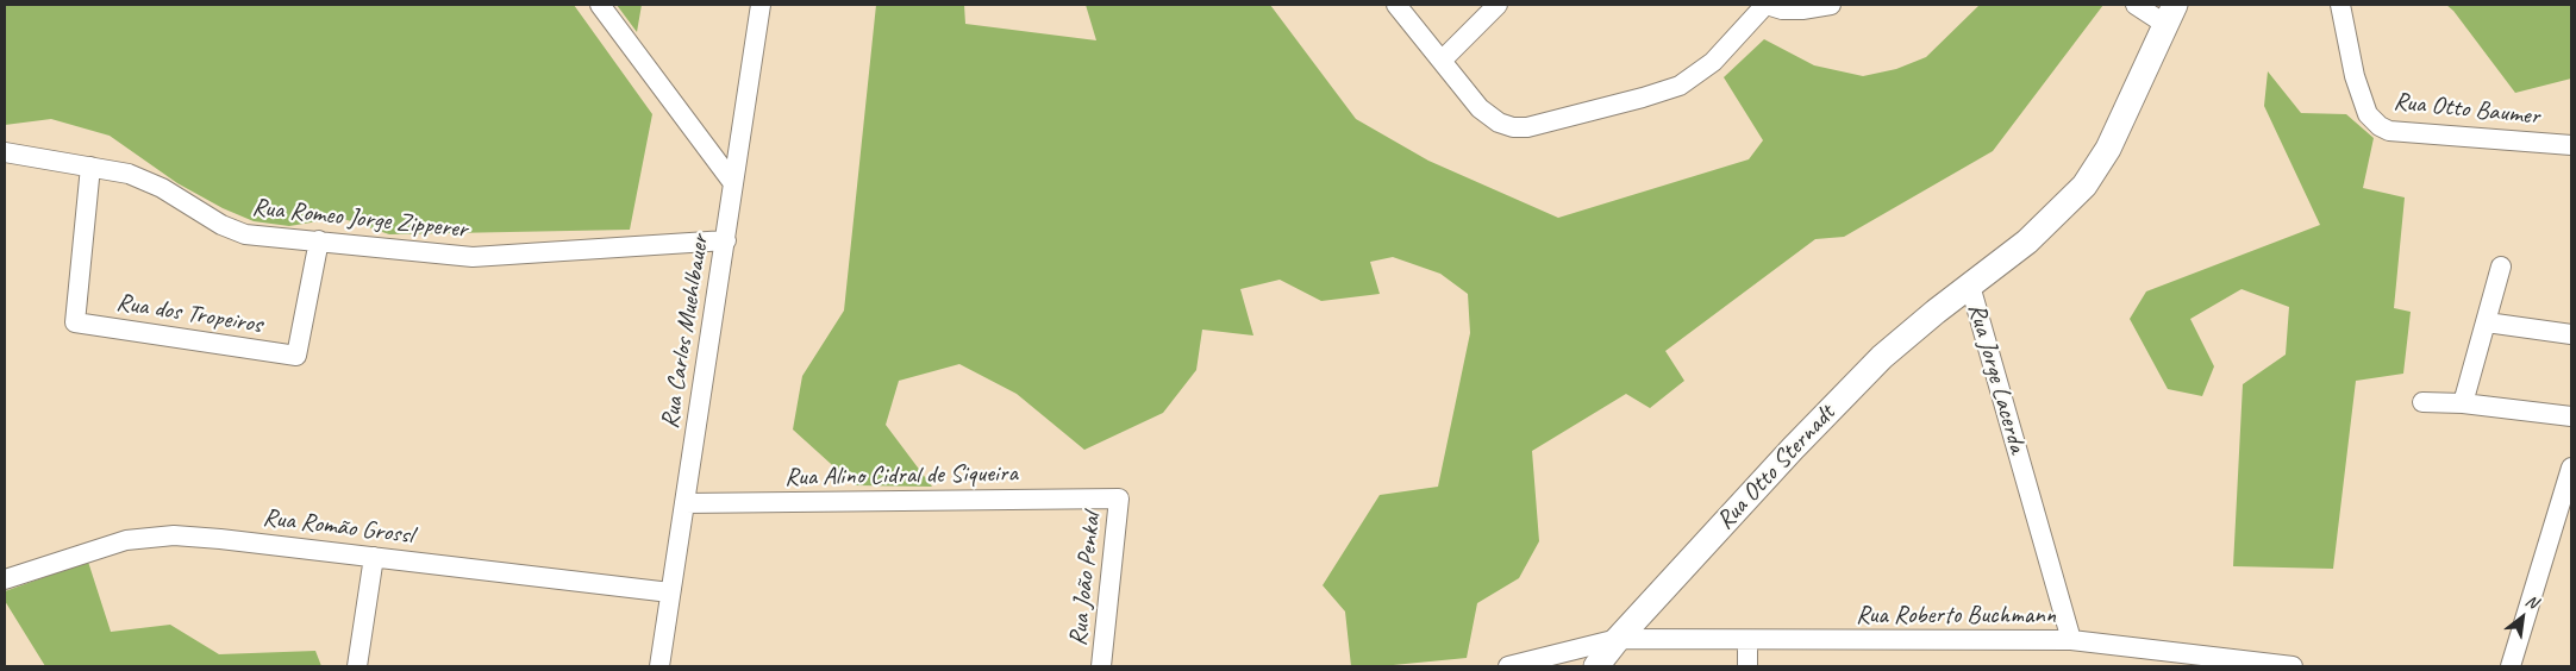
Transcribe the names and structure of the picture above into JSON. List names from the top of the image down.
{
  "streets": {
    "main road": ["Rua Jorge Lacerda", "Rua Otto Sternadt"],
    "street": [
      "Rua Otto Baumer",
      "Rua Romeo Jorge Zipperer",
      "Rua dos Tropeiros",
      "Rua Carlos Muehlbauer",
      "Rua Alino Cidral de Siqueira",
      "Rua Romão Grossl",
      "Rua João Penkal",
      "Rua Roberto Buchmann"
    ]
  },
  "crossings": [
    ["Rua Romeo Jorge Zipperer", "Rua dos Tropeiros"],
    ["Rua Romeo Jorge Zipperer", "Rua Carlos Muehlbauer"],
    ["Rua Carlos Muehlbauer", "Rua Alino Cidral de Siqueira"],
    ["Rua Carlos Muehlbauer", "Rua Romão Grossl"],
    ["Rua Jorge Lacerda", "Rua Otto Sternadt"],
    ["Rua Jorge Lacerda", "Rua Roberto Buchmann"],
    ["Rua Otto Sternadt", "Rua Roberto Buchmann"],
    ["Rua Alino Cidral de Siqueira", "Rua João Penkal"]
  ],
  "north": "top right"
}
